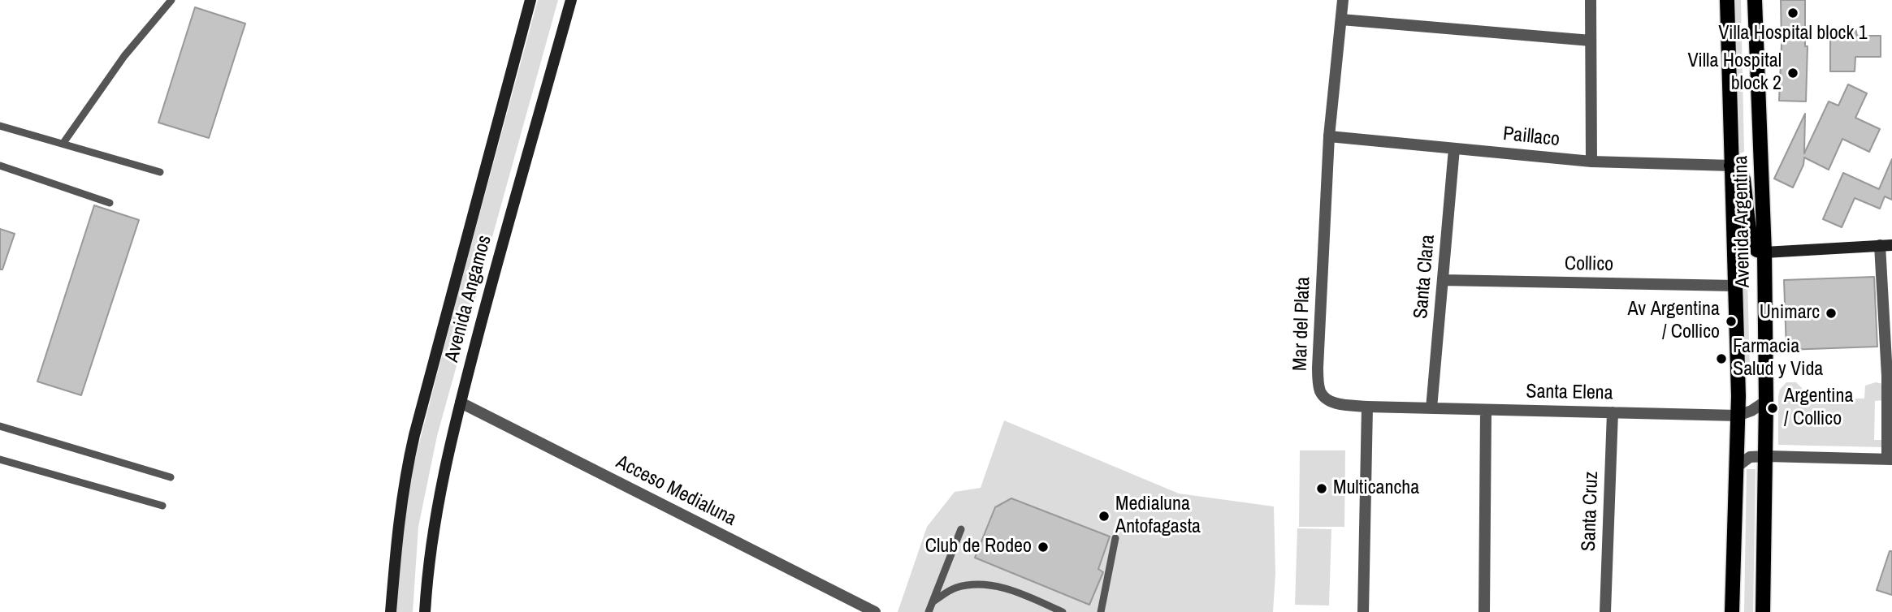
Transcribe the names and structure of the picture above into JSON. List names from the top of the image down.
{
  "streets": {
    "main road": ["Avenida Argentina", "Avenida Angamos"],
    "street": [
      "Paillaco",
      "Collico",
      "Santa Clara",
      "Mar del Plata",
      "Santa Elena",
      "Acceso Medialuna",
      "Santa Cruz"
    ]
  },
  "crossings": [
    ["Paillaco", "Avenida Argentina"],
    ["Paillaco", "Santa Clara"],
    ["Paillaco", "Mar del Plata"],
    ["Avenida Argentina", "Collico"],
    ["Avenida Argentina", "Santa Elena"],
    ["Collico", "Santa Clara"],
    ["Santa Clara", "Santa Elena"],
    ["Avenida Angamos", "Acceso Medialuna"],
    ["Mar del Plata", "Santa Elena"],
    ["Santa Elena", "Santa Cruz"]
  ],
  "places": [
    "Villa Hospital block 1",
    "Villa Hospital block 2",
    "Unimarc",
    "Av Argentina / Collico",
    "Farmacia Salud y Vida",
    "Argentina / Collico",
    "Multicancha",
    "Medialuna Antofagasta",
    "Club de Rodeo"
  ]
}
